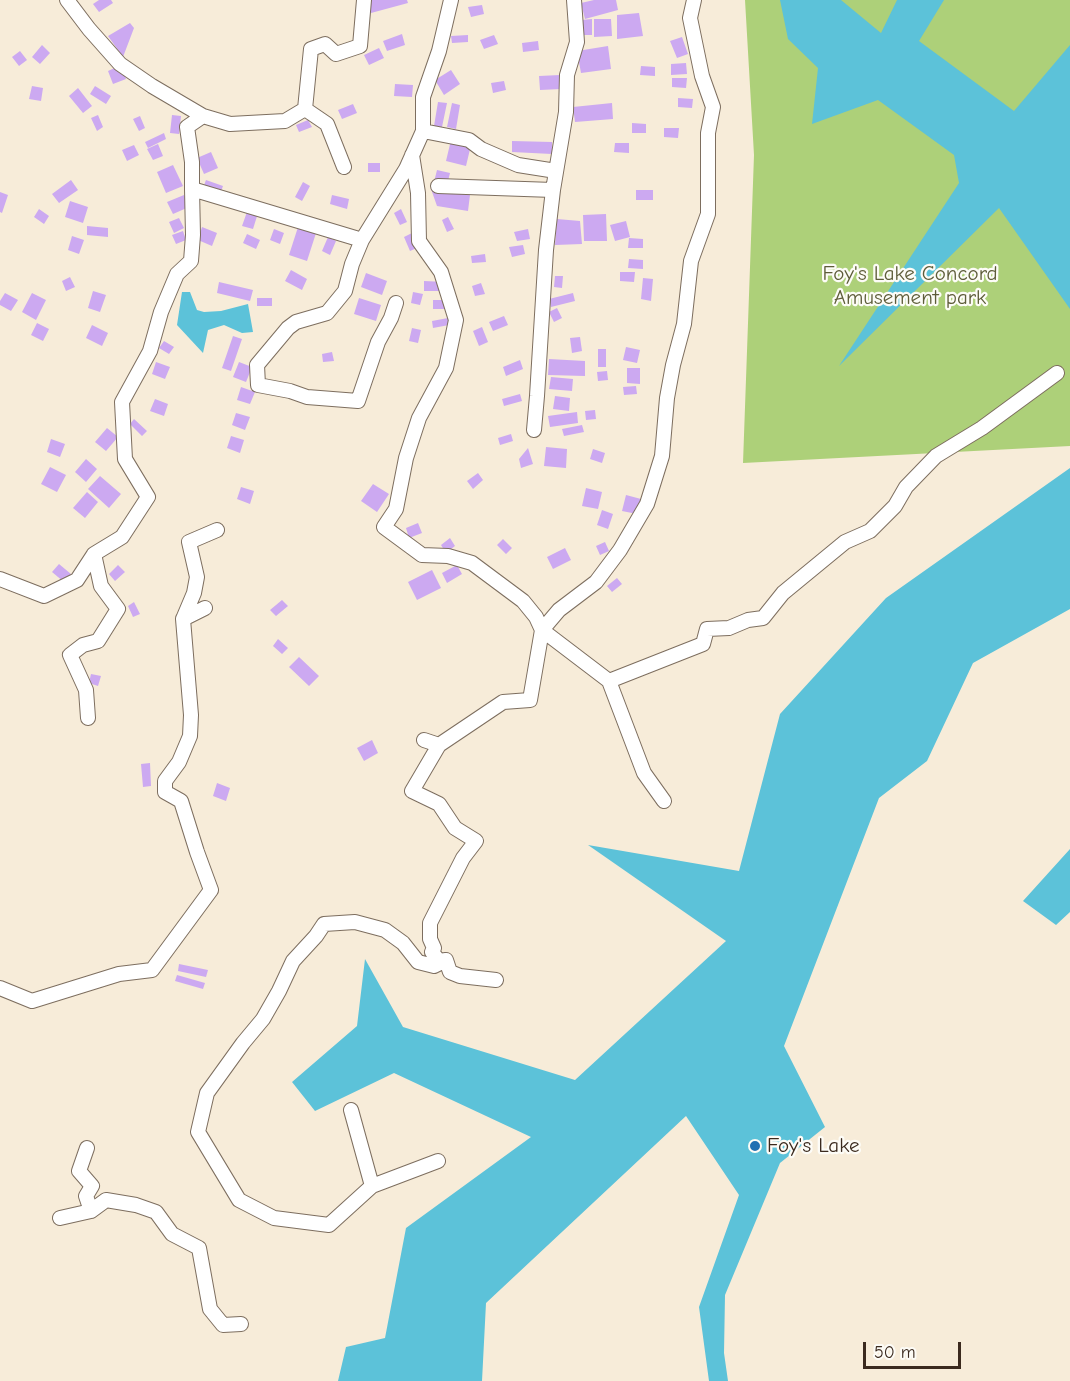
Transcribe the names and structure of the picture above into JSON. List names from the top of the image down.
{
  "parks": ["Foy's Lake Concord Amusement park"],
  "places": ["Foy's Lake"],
  "scale_bar": "50 m"
}
